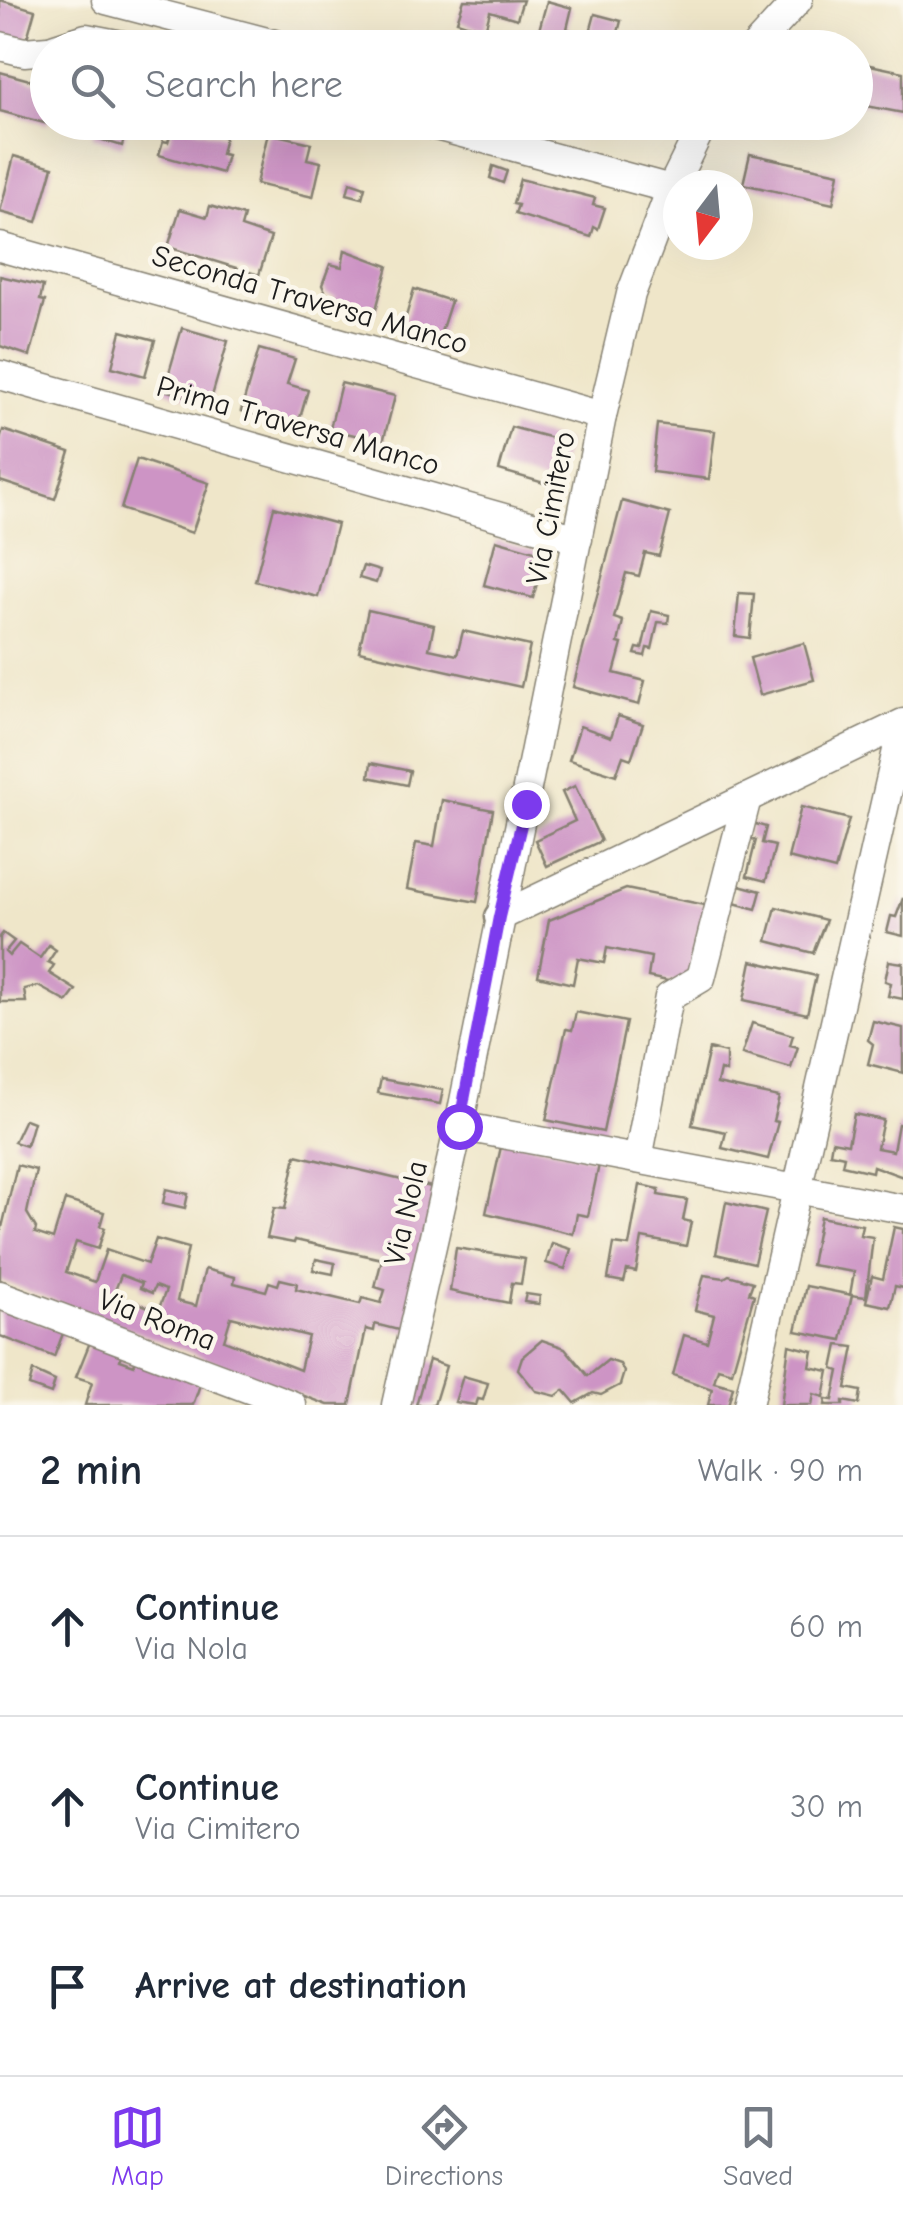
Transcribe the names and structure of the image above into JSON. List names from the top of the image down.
{
  "streets": {
    "street": [
      "Seconda Traversa Manco",
      "Prima Traversa Manco",
      "Via Cimitero",
      "Via Nola",
      "Via Roma"
    ]
  },
  "crossings": [
    ["Seconda Traversa Manco", "Via Cimitero"],
    ["Prima Traversa Manco", "Via Cimitero"],
    ["Via Cimitero", "Via Nola"]
  ],
  "north": "bottom",
  "page": {
    "search": "Search here",
    "heading": ["2 min", "Walk · 90 m"],
    "list": [
      ["Continue", "Via Nola", "60 m"],
      ["Continue", "Via Cimitero", "30 m"],
      "Arrive at destination"
    ],
    "nav": ["Map", "Directions", "Saved"]
  }
}
